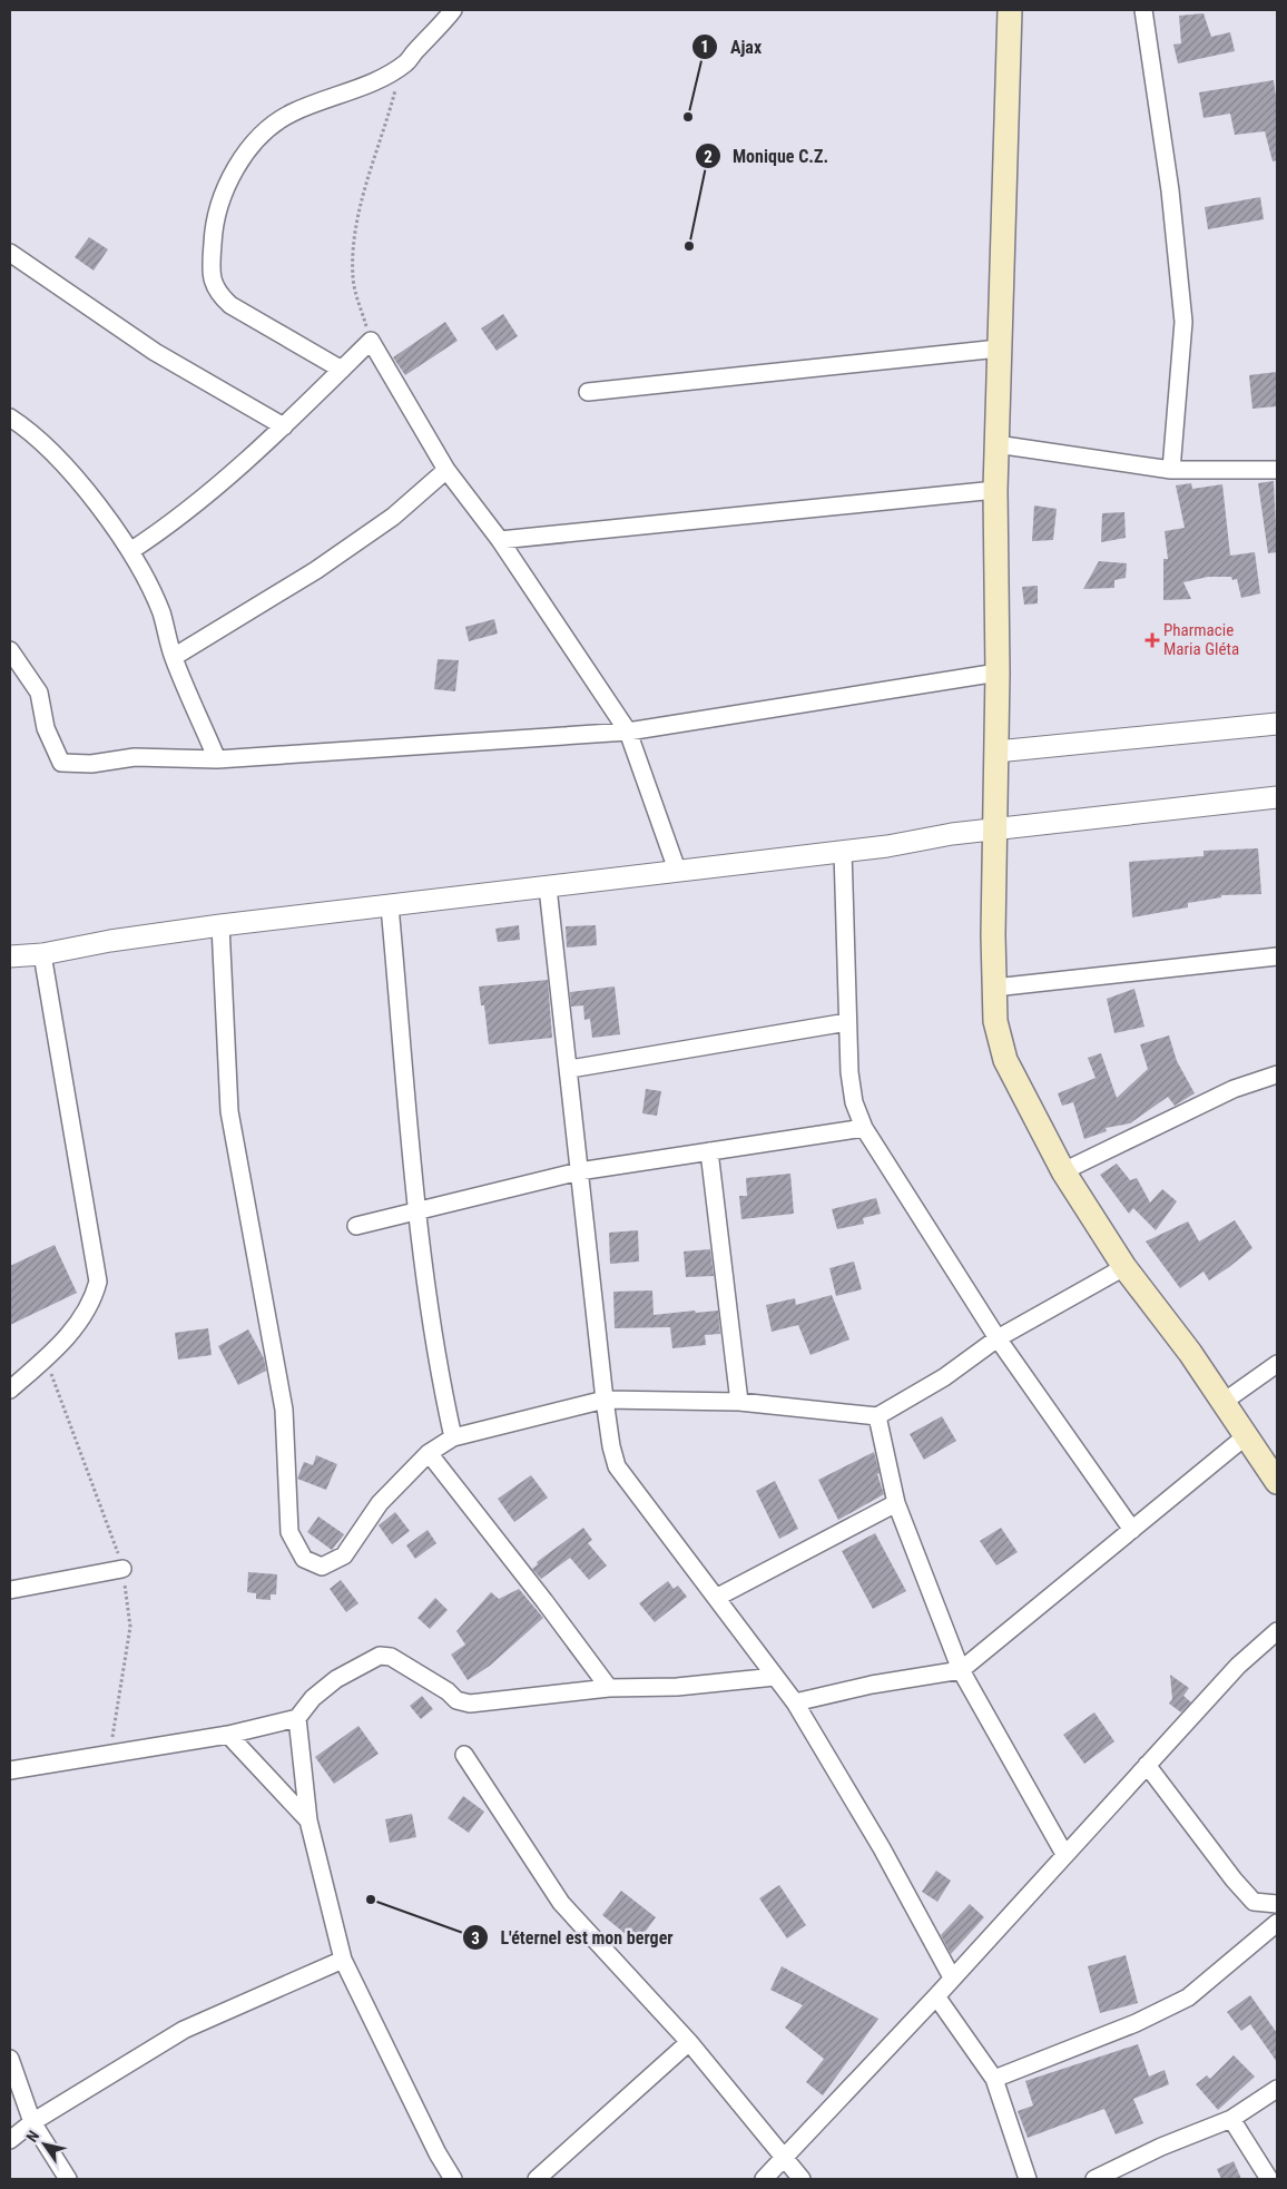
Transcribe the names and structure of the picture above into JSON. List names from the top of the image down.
{
  "places": {
    "other": ["Ajax", "Monique C.Z.", "L'éternel est mon berger"],
    "health": ["Pharmacie Maria Gléta"]
  },
  "north": "top left"
}
